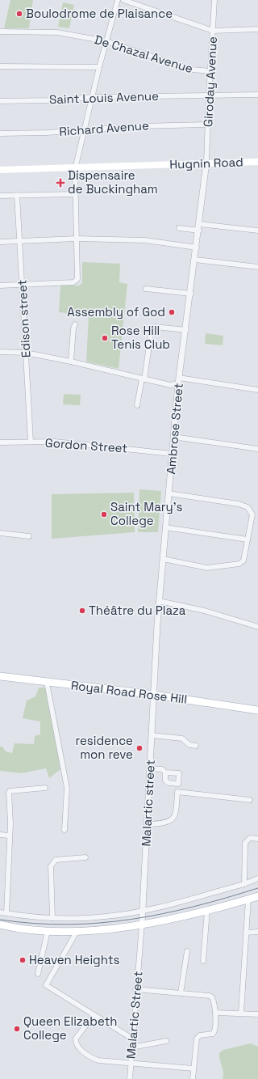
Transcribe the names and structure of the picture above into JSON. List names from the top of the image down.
{
  "streets": {
    "main road": ["Hugnin Road", "Royal Road Rose Hill"],
    "street": [
      "De Chazal Avenue",
      "Giroday Avenue",
      "Saint Louis Avenue",
      "Richard Avenue",
      "Edison street",
      "Ambrose Street",
      "Gordon Street",
      "Malartic street",
      "Malartic Street"
    ]
  },
  "crossings": [
    ["De Chazal Avenue", "Giroday Avenue"],
    ["Giroday Avenue", "Saint Louis Avenue"],
    ["Giroday Avenue", "Richard Avenue"],
    ["Giroday Avenue", "Hugnin Road"],
    ["Giroday Avenue", "Ambrose Street"],
    ["Hugnin Road", "Ambrose Street"],
    ["Edison street", "Gordon Street"],
    ["Ambrose Street", "Gordon Street"],
    ["Ambrose Street", "Royal Road Rose Hill"],
    ["Ambrose Street", "Malartic street"],
    ["Royal Road Rose Hill", "Malartic street"],
    ["Malartic street", "Malartic Street"]
  ],
  "places": {
    "other": [
      "Boulodrome de Plaisance",
      "Assembly of God",
      "Rose Hill Tenis Club",
      "Saint Mary's College",
      "Théâtre du Plaza",
      "residence mon reve",
      "Heaven Heights",
      "Queen Elizabeth College"
    ],
    "health": ["Dispensaire de Buckingham"]
  }
}
